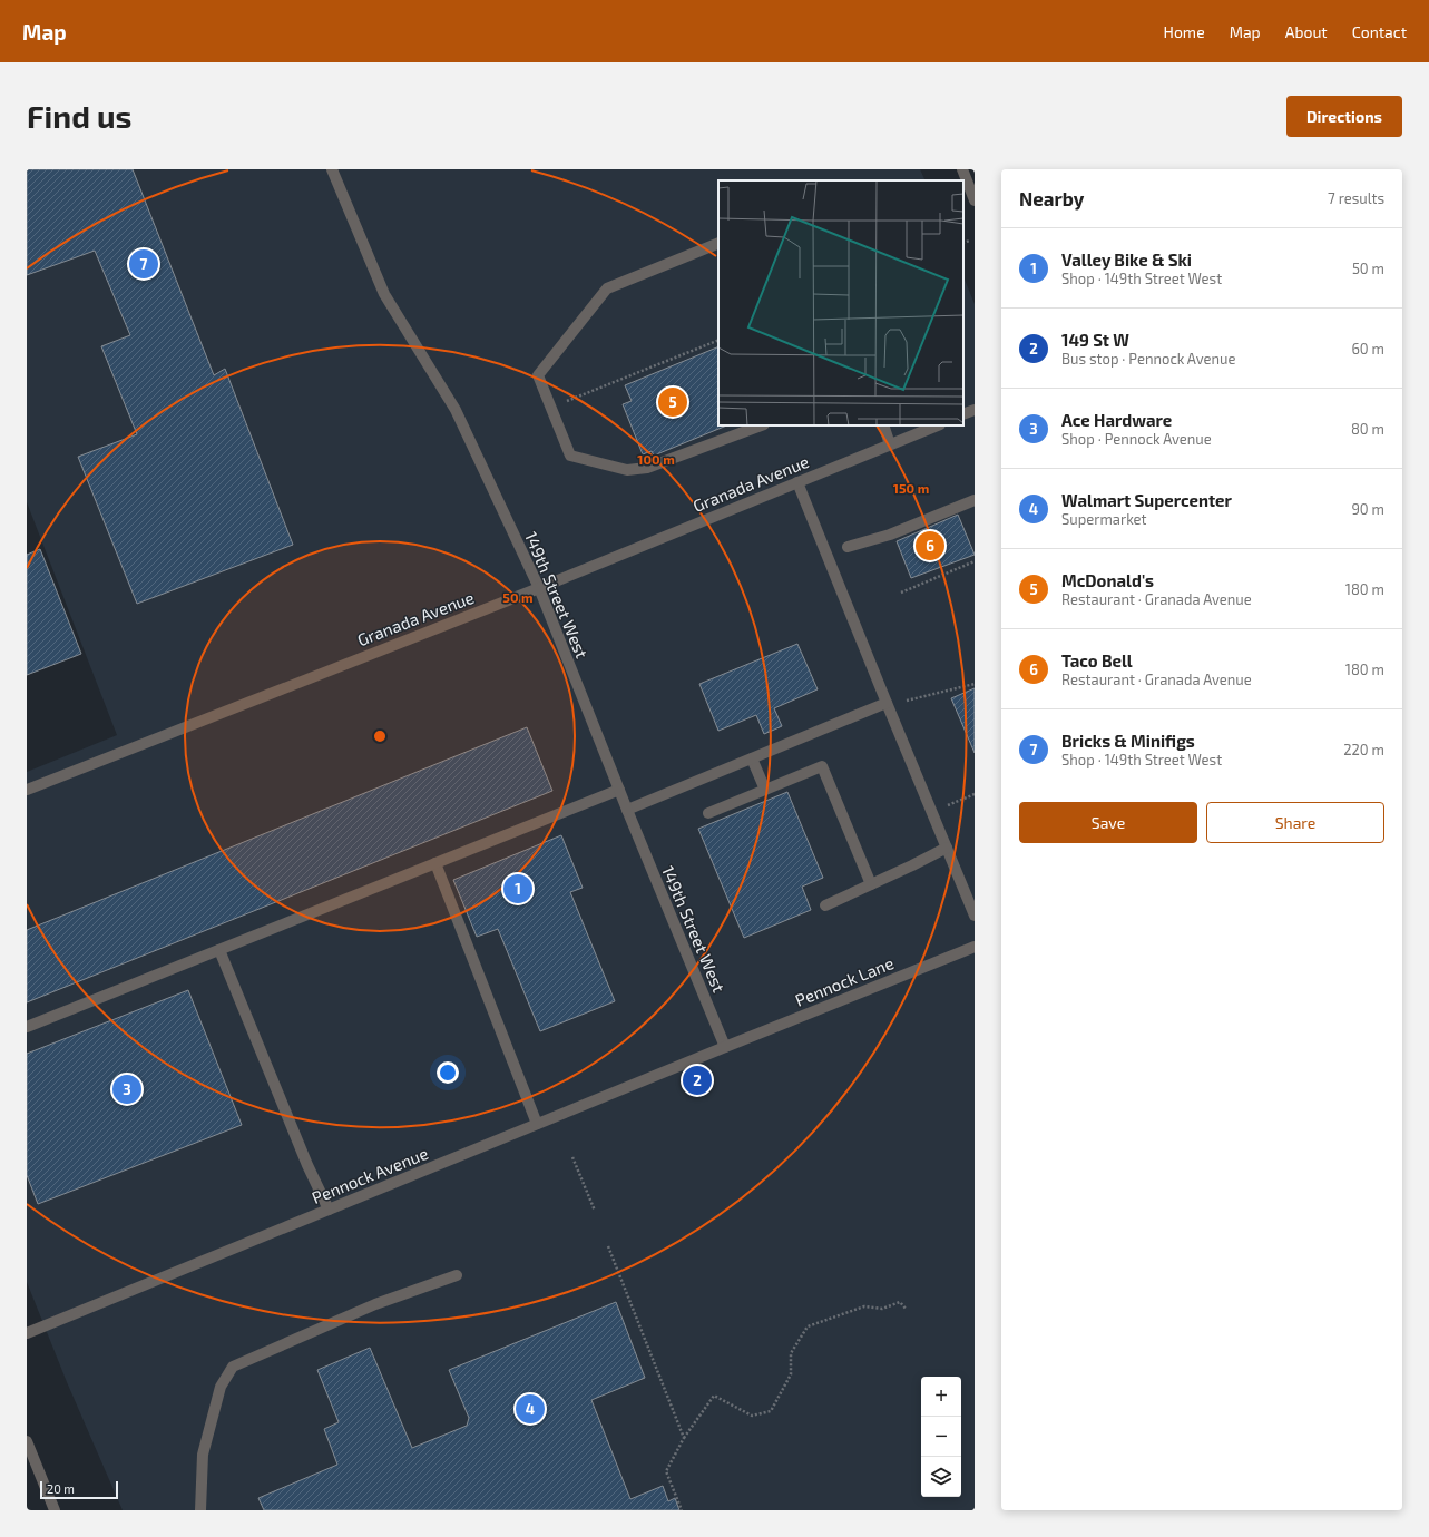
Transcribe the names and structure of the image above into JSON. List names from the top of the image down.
{
  "streets": {
    "street": [
      "Granada Avenue",
      "149th Street West",
      "Pennock Lane",
      "Pennock Avenue"
    ]
  },
  "crossings": [
    ["Granada Avenue", "149th Street West"],
    ["149th Street West", "Pennock Lane"],
    ["149th Street West", "Pennock Avenue"],
    ["Pennock Lane", "Pennock Avenue"]
  ],
  "scale_bar": "20 m",
  "page": {
    "header": "Map",
    "nav": [
      "Home",
      "Map",
      "About",
      "Contact"
    ],
    "buttons": [
      "Directions",
      ["Save", "Share"]
    ],
    "title": "Find us",
    "heading": ["Nearby", "7 results"],
    "list": [
      {
        "mark": "1",
        "name": "Valley Bike & Ski",
        "note": "Shop · 149th Street West",
        "value": "50 m"
      },
      {
        "mark": "2",
        "name": "149 St W",
        "note": "Bus stop · Pennock Avenue",
        "value": "60 m"
      },
      {
        "mark": "3",
        "name": "Ace Hardware",
        "note": "Shop · Pennock Avenue",
        "value": "80 m"
      },
      {
        "mark": "4",
        "name": "Walmart Supercenter",
        "note": "Supermarket",
        "value": "90 m"
      },
      {
        "mark": "5",
        "name": "McDonald's",
        "note": "Restaurant · Granada Avenue",
        "value": "180 m"
      },
      {
        "mark": "6",
        "name": "Taco Bell",
        "note": "Restaurant · Granada Avenue",
        "value": "180 m"
      },
      {
        "mark": "7",
        "name": "Bricks & Minifigs",
        "note": "Shop · 149th Street West",
        "value": "220 m"
      }
    ],
    "pins": [
      "7",
      "5",
      "6",
      "1",
      "2",
      "3",
      "4"
    ],
    "map_buttons": ["+", "−"],
    "scale": "20 m"
  },
  "rings": ["100 m", "150 m", "50 m"]
}
